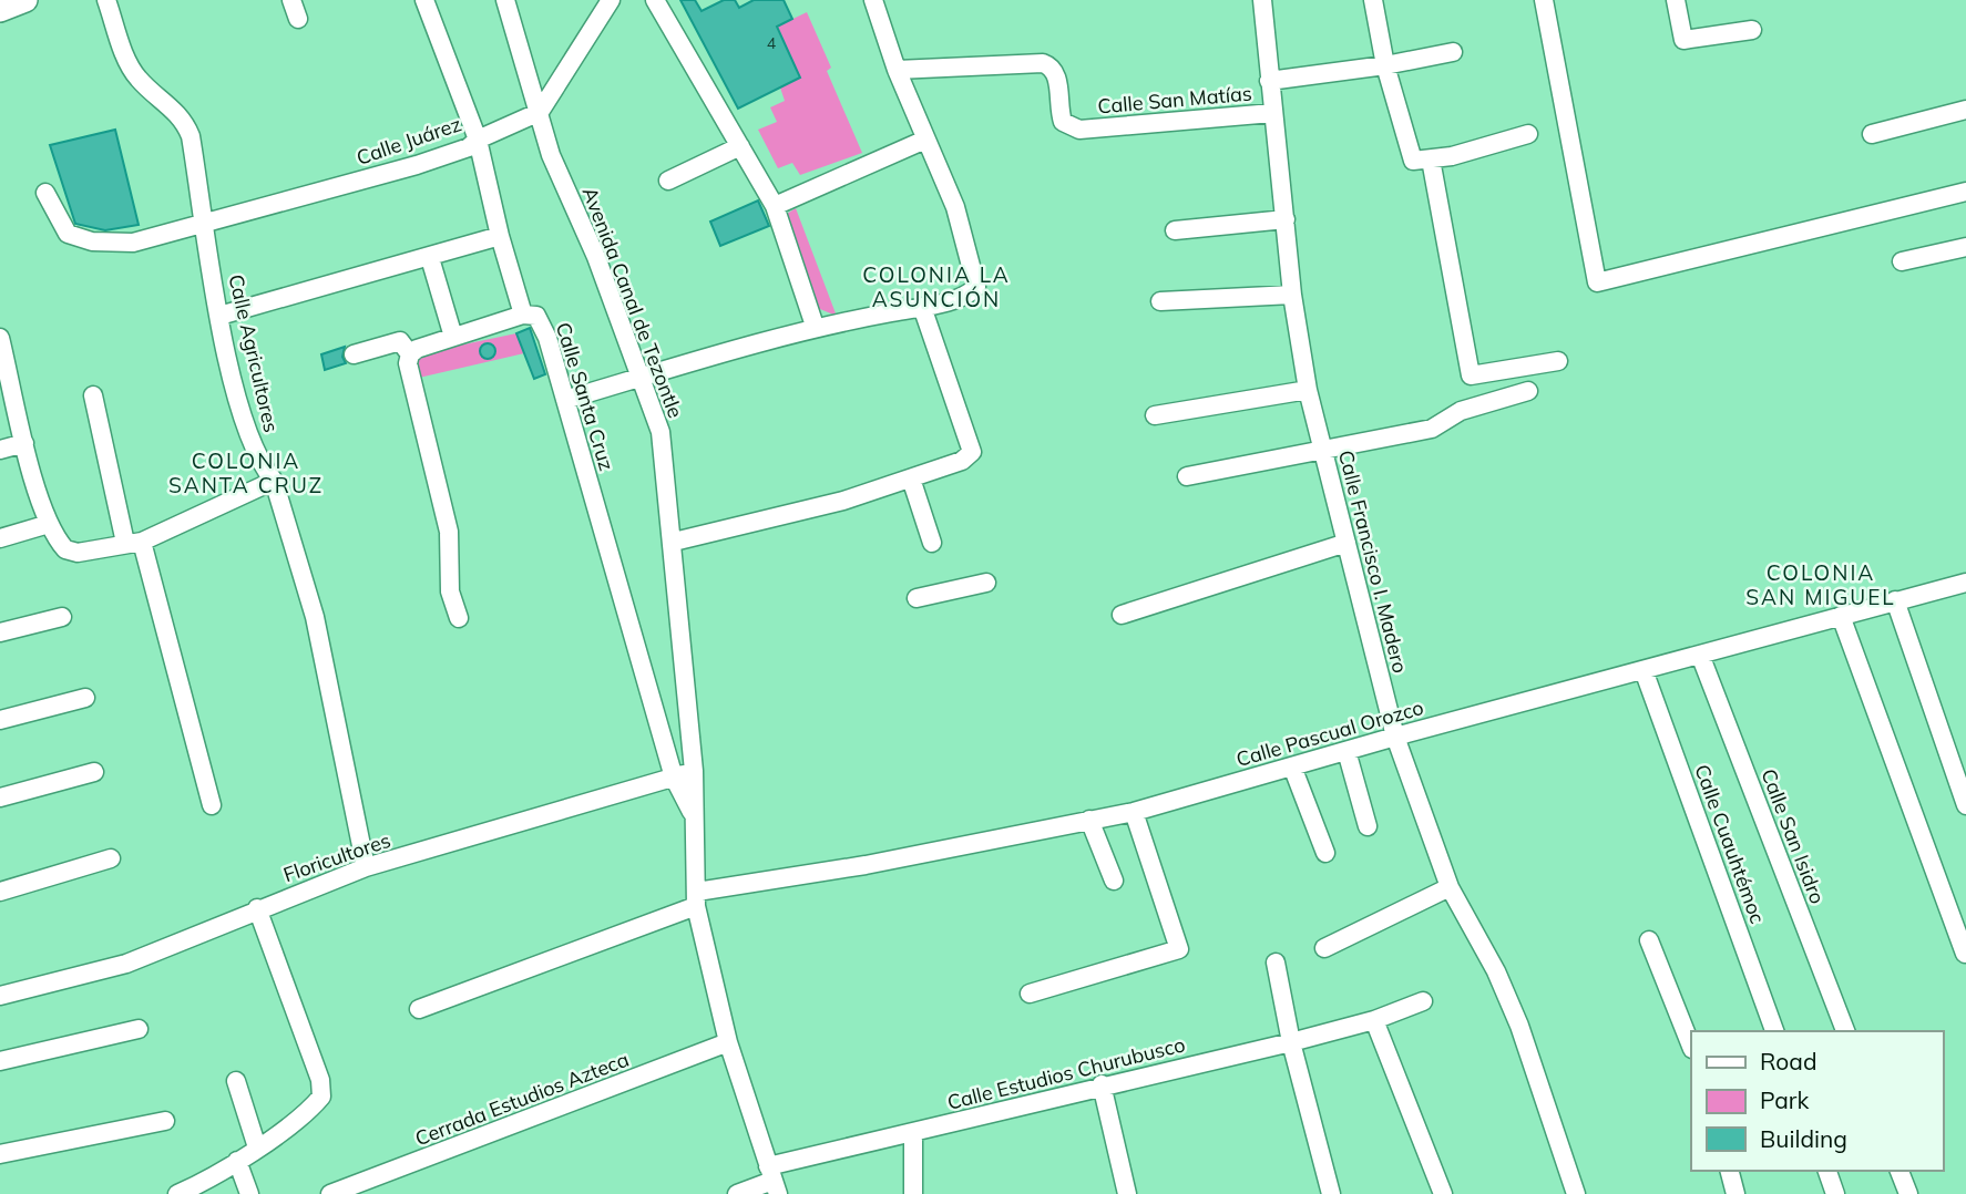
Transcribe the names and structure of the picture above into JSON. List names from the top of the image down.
{
  "streets": {
    "street": [
      "Calle San Matías",
      "Calle Juárez",
      "Avenida Canal de Tezontle",
      "Calle Agricultores",
      "Calle Santa Cruz",
      "Calle Francisco I. Madero",
      "Calle Pascual Orozco",
      "Calle San Isidro",
      "Calle Cuauhtémoc",
      "Floricultores",
      "Calle Estudios Churubusco",
      "Cerrada Estudios Azteca"
    ]
  },
  "crossings": [
    ["Calle San Matías", "Calle Francisco I. Madero"],
    ["Calle Juárez", "Avenida Canal de Tezontle"],
    ["Calle Juárez", "Calle Agricultores"],
    ["Calle Juárez", "Calle Santa Cruz"],
    ["Avenida Canal de Tezontle", "Calle Santa Cruz"],
    ["Avenida Canal de Tezontle", "Calle Pascual Orozco"],
    ["Avenida Canal de Tezontle", "Floricultores"],
    ["Avenida Canal de Tezontle", "Calle Estudios Churubusco"],
    ["Avenida Canal de Tezontle", "Cerrada Estudios Azteca"],
    ["Calle Agricultores", "Floricultores"],
    ["Calle Santa Cruz", "Floricultores"],
    ["Calle Francisco I. Madero", "Calle Pascual Orozco"],
    ["Calle Pascual Orozco", "Calle San Isidro"],
    ["Calle Pascual Orozco", "Calle Cuauhtémoc"]
  ],
  "districts": ["COLONIA LA ASUNCIÓN", "COLONIA SANTA CRUZ", "COLONIA SAN MIGUEL"],
  "house_numbers": ["4"],
  "legend": ["Road", "Park", "Building"]
}
